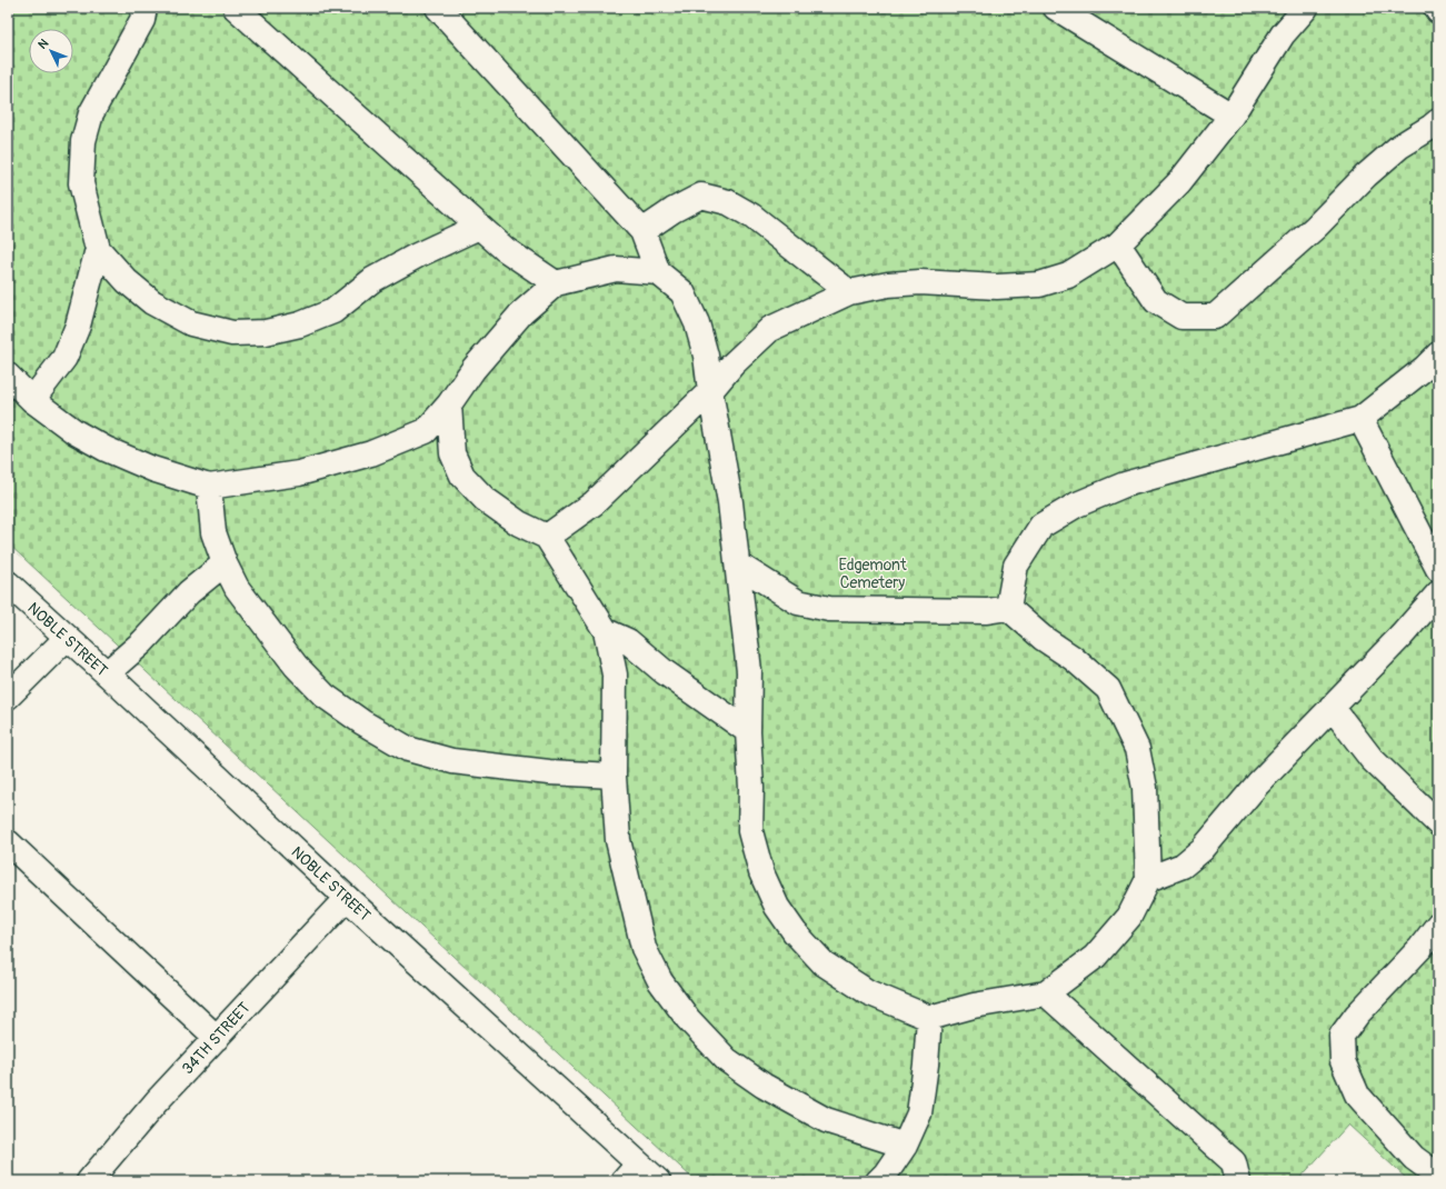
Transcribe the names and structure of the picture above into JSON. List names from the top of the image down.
{
  "streets": {
    "main road": ["NOBLE STREET", "34TH STREET"]
  },
  "crossings": [
    ["NOBLE STREET", "34TH STREET"]
  ],
  "parks": ["Edgemont Cemetery"],
  "north": "top left"
}
